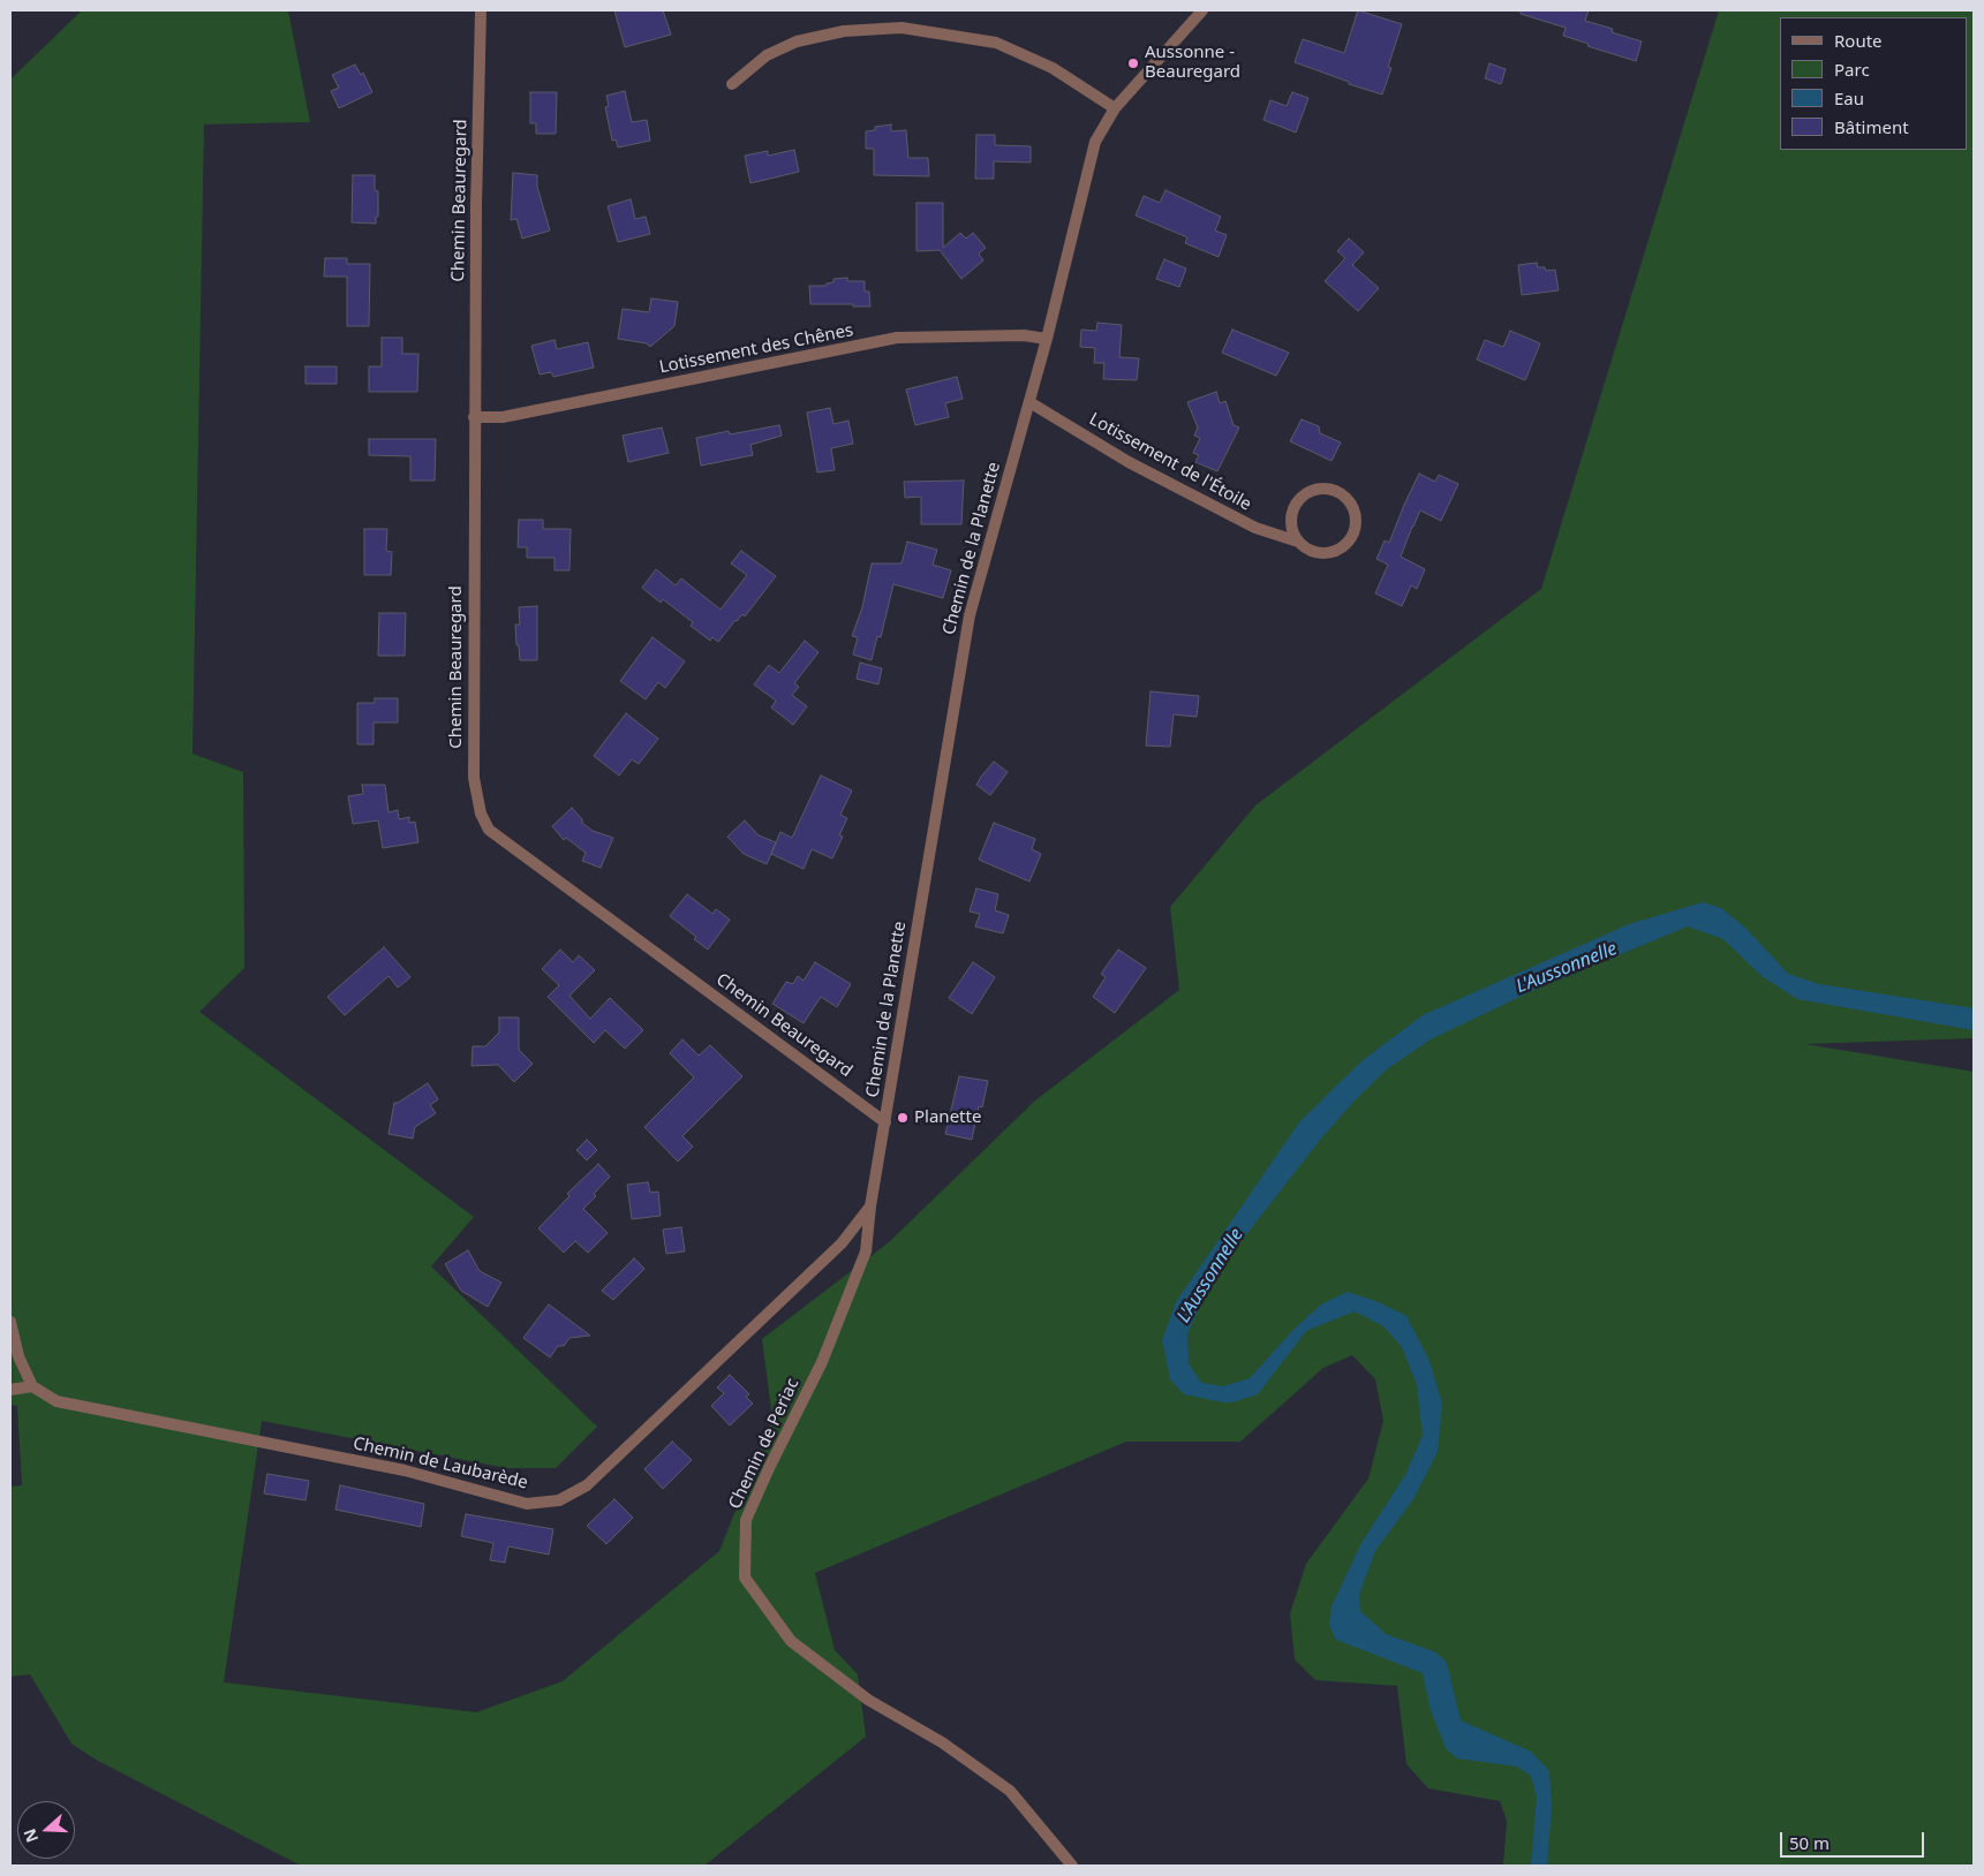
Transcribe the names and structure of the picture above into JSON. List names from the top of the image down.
{
  "streets": {
    "street": [
      "Chemin Beauregard",
      "Lotissement des Chênes",
      "Lotissement de l'Étoile",
      "Chemin de la Planette",
      "Chemin de Periac",
      "Chemin de Laubarède"
    ]
  },
  "crossings": [
    ["Chemin Beauregard", "Lotissement des Chênes"],
    ["Chemin Beauregard", "Chemin de la Planette"],
    ["Lotissement des Chênes", "Chemin de la Planette"],
    ["Lotissement de l'Étoile", "Chemin de la Planette"],
    ["Chemin de la Planette", "Chemin de Periac"],
    ["Chemin de la Planette", "Chemin de Laubarède"],
    ["Chemin de Periac", "Chemin de Laubarède"]
  ],
  "water": ["L'Aussonnelle"],
  "places": ["Aussonne - Beauregard", "Planette"],
  "legend": [
    "Route",
    "Parc",
    "Eau",
    "Bâtiment"
  ],
  "scale_bar": "50 m",
  "north": "left"
}
